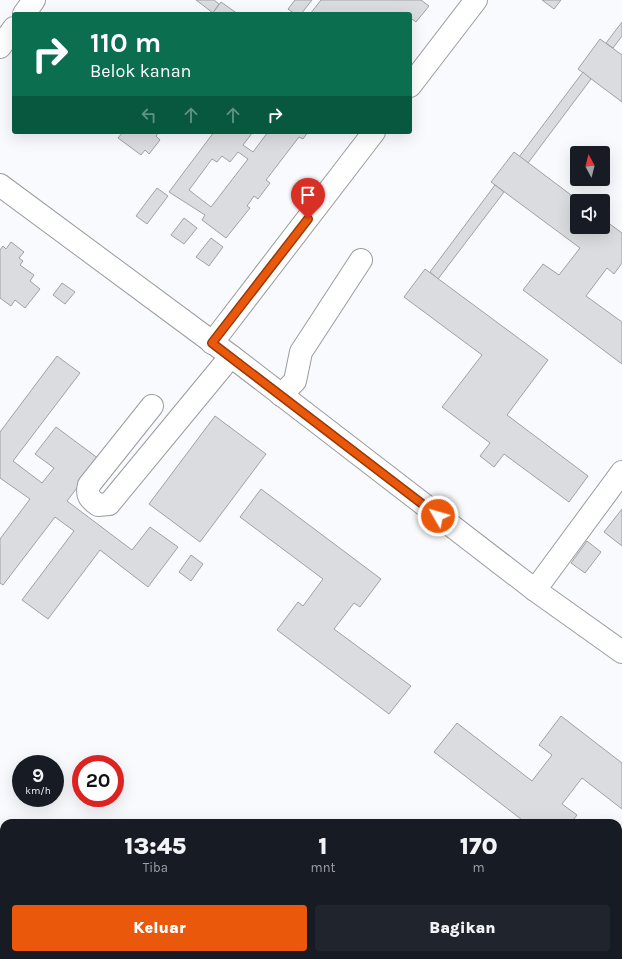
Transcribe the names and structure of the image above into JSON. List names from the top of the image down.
{
  "north": "top",
  "page": {
    "turn": ["110 m", "Belok kanan"],
    "speed": "9 km/h",
    "limit": "20",
    "eta": [
      "13:45",
      "Tiba",
      "1",
      "mnt",
      "170",
      "m"
    ],
    "buttons": ["Keluar", "Bagikan"]
  }
}
